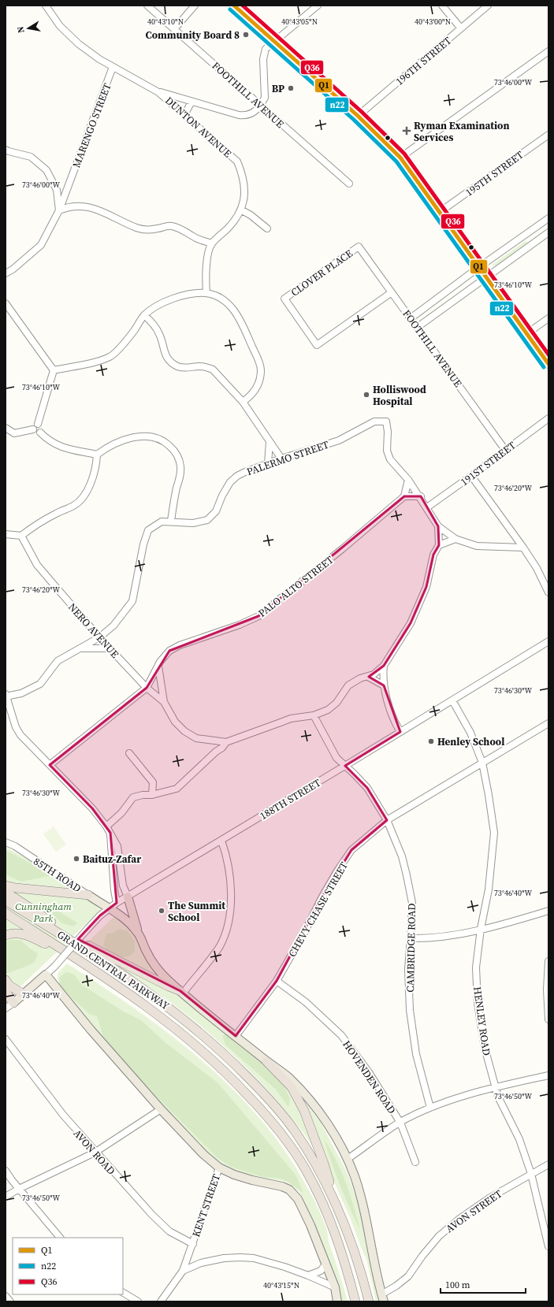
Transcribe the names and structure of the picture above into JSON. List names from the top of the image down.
{
  "streets": {
    "highway": ["GRAND CENTRAL PARKWAY"],
    "main road": ["85TH ROAD"],
    "street": [
      "196TH STREET",
      "FOOTHILL AVENUE",
      "MARENGO STREET",
      "DUNTON AVENUE",
      "195TH STREET",
      "CLOVER PLACE",
      "PALERMO STREET",
      "191ST STREET",
      "PALO ALTO STREET",
      "NERO AVENUE",
      "188TH STREET",
      "CHEVY CHASE STREET",
      "CAMBRIDGE ROAD",
      "HENLEY ROAD",
      "HOVENDEN ROAD",
      "AVON ROAD",
      "KENT STREET",
      "AVON STREET"
    ]
  },
  "crossings": [
    ["FOOTHILL AVENUE", "CLOVER PLACE"],
    ["FOOTHILL AVENUE", "191ST STREET"],
    ["MARENGO STREET", "DUNTON AVENUE"],
    ["PALERMO STREET", "NERO AVENUE"],
    ["PALO ALTO STREET", "NERO AVENUE"],
    ["188TH STREET", "85TH ROAD"],
    ["188TH STREET", "CAMBRIDGE ROAD"],
    ["188TH STREET", "GRAND CENTRAL PARKWAY"],
    ["188TH STREET", "HENLEY ROAD"],
    ["85TH ROAD", "GRAND CENTRAL PARKWAY"],
    ["CHEVY CHASE STREET", "CAMBRIDGE ROAD"],
    ["CHEVY CHASE STREET", "GRAND CENTRAL PARKWAY"],
    ["CHEVY CHASE STREET", "HENLEY ROAD"],
    ["CHEVY CHASE STREET", "HOVENDEN ROAD"],
    ["GRAND CENTRAL PARKWAY", "AVON STREET"],
    ["HENLEY ROAD", "AVON STREET"],
    ["AVON ROAD", "KENT STREET"]
  ],
  "parks": ["Cunningham Park"],
  "places": {
    "other": [
      "Community Board 8",
      "BP",
      "Holliswood Hospital",
      "Henley School",
      "Baituz-Zafar",
      "The Summit School"
    ],
    "health": ["Ryman Examination Services"]
  },
  "lines": ["transit line Q1", "transit line Q36", "transit line n22"],
  "legend": ["Q1", "n22", "Q36"],
  "scale_bar": "100 m",
  "north": "left",
  "coordinates": [
    "40°43'10\"N",
    "40°43'05\"N",
    "40°43'00\"N",
    "73°46'00\"W",
    "73°46'10\"W",
    "73°46'20\"W",
    "73°46'30\"W",
    "73°46'40\"W",
    "73°46'50\"W",
    "40°43'15\"N"
  ]
}
